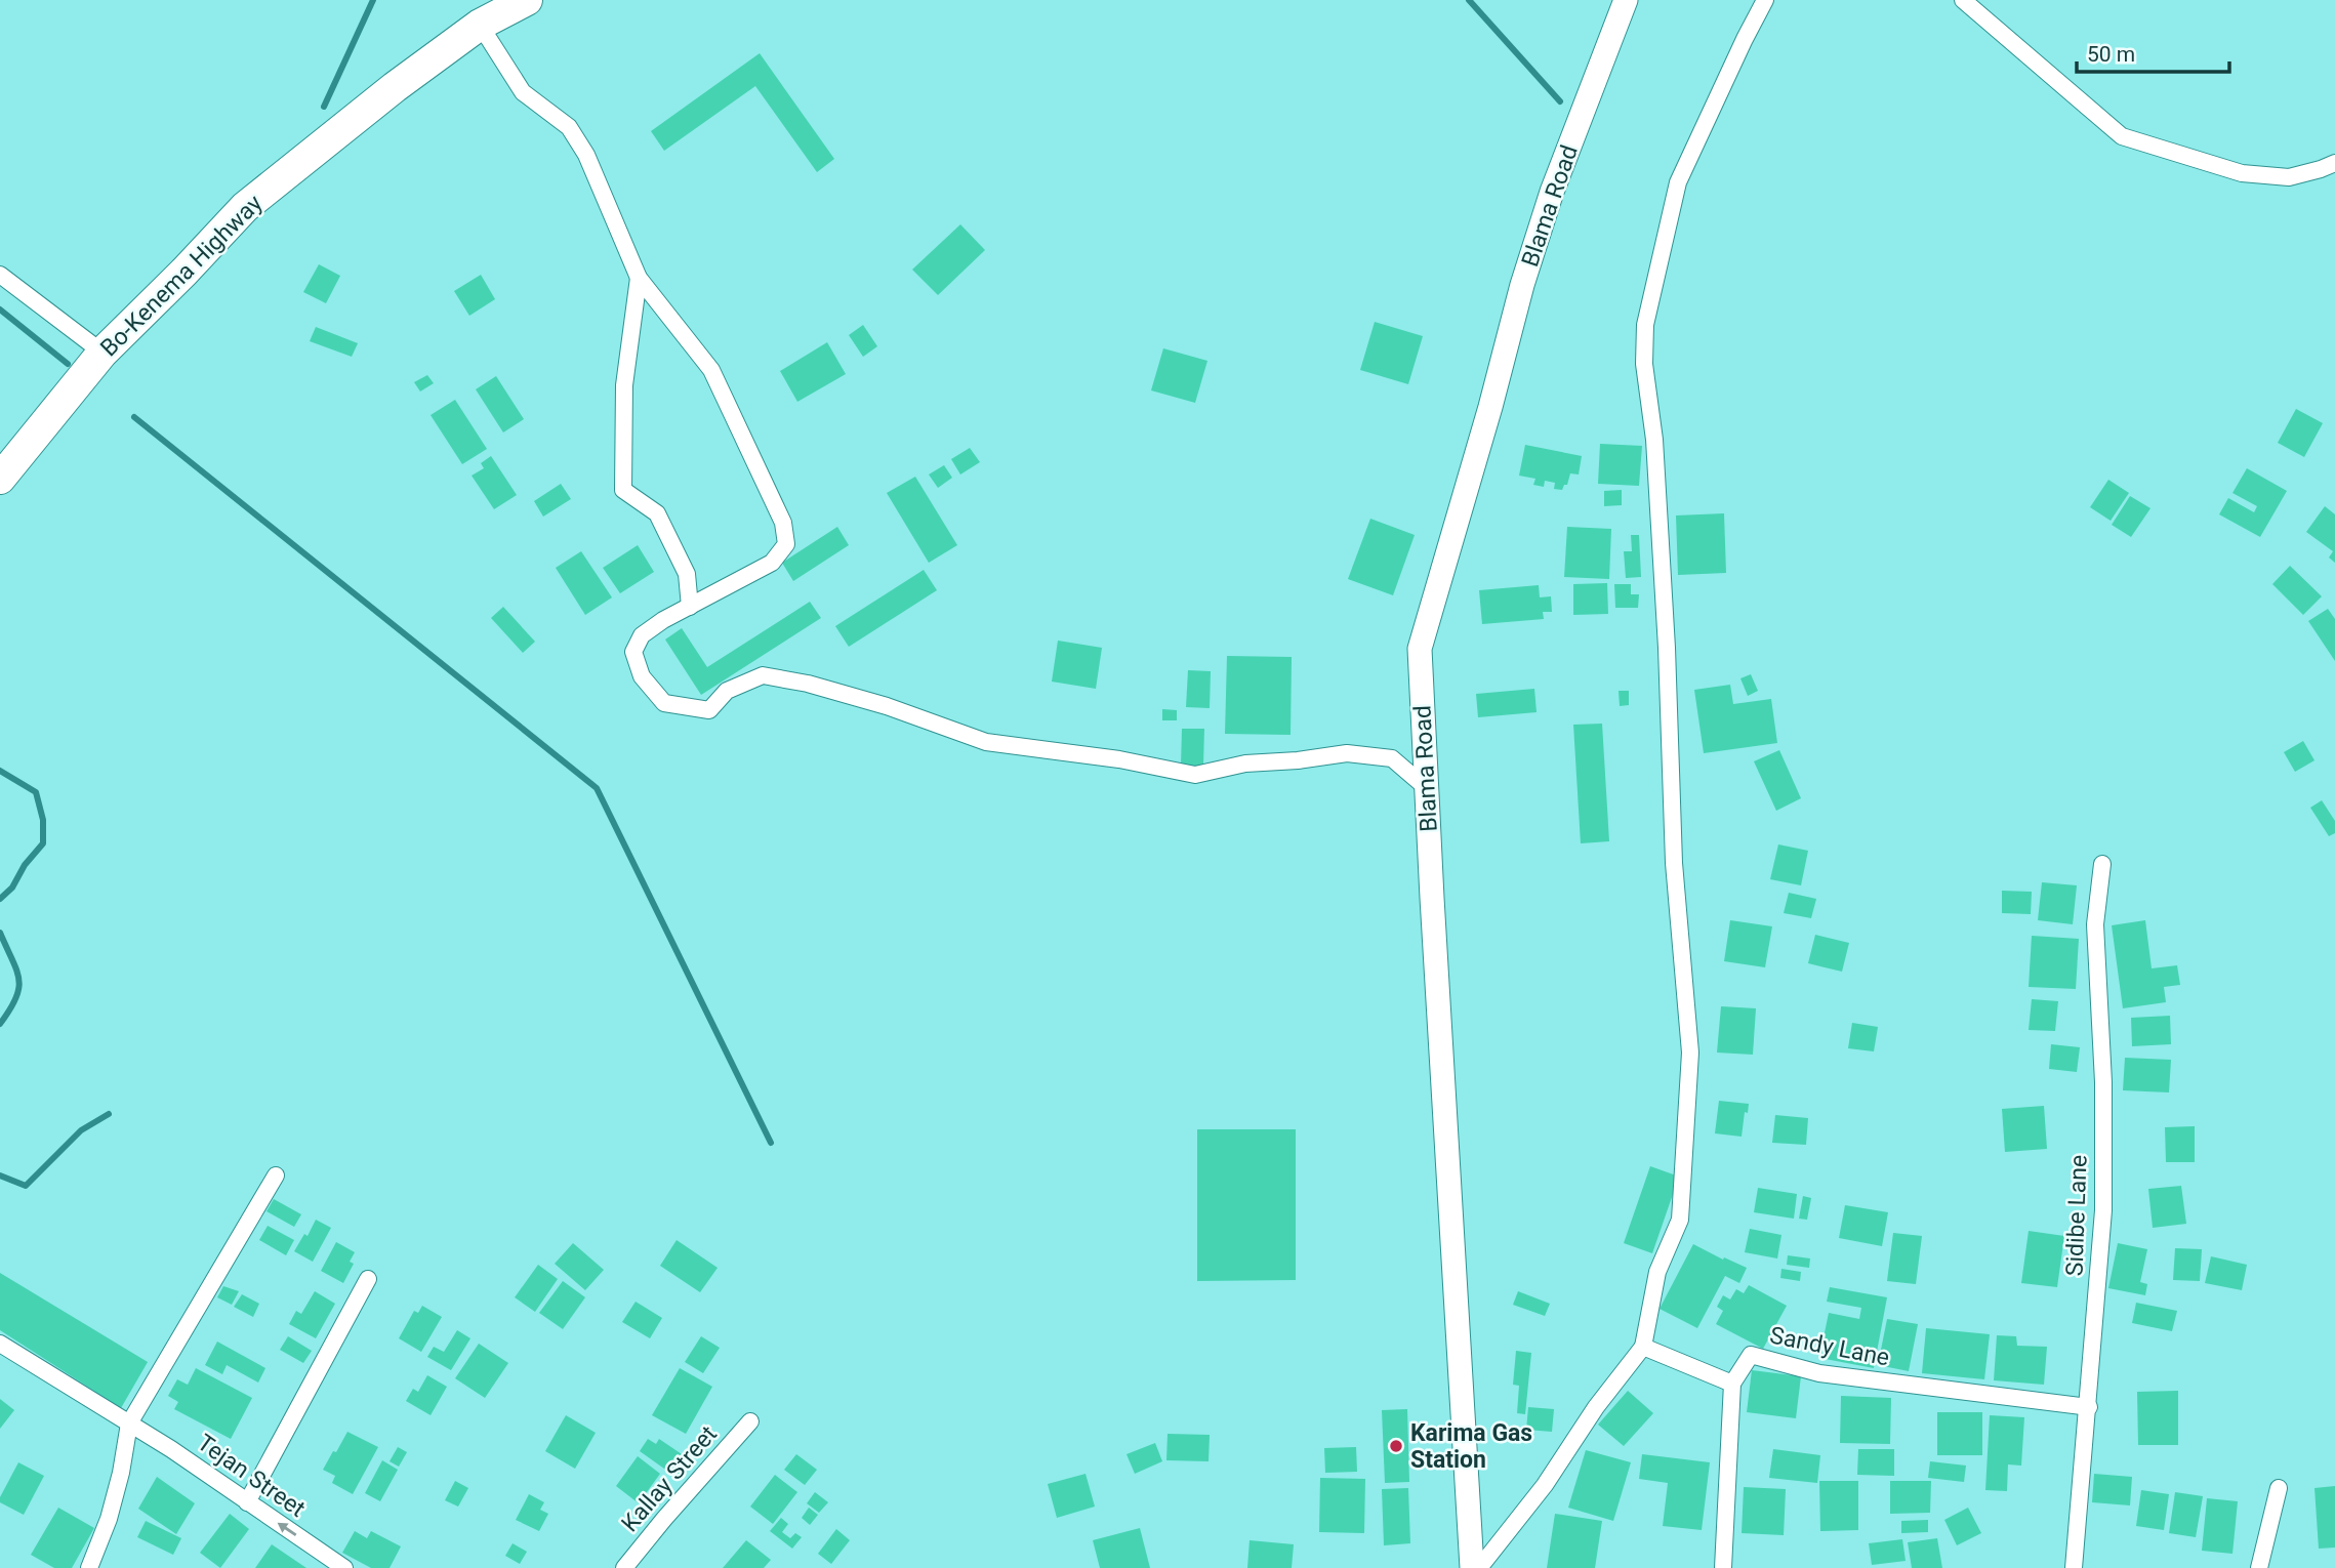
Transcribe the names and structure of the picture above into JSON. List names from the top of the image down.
{
  "streets": {
    "highway": ["Bo-Kenema Highway"],
    "street": [
      "Blama Road",
      "Sidibe Lane",
      "Sandy Lane",
      "Tejan Street",
      "Kallay Street"
    ]
  },
  "crossings": [
    ["Sidibe Lane", "Sandy Lane"]
  ],
  "places": ["Karima Gas Station"],
  "scale_bar": "50 m"
}
